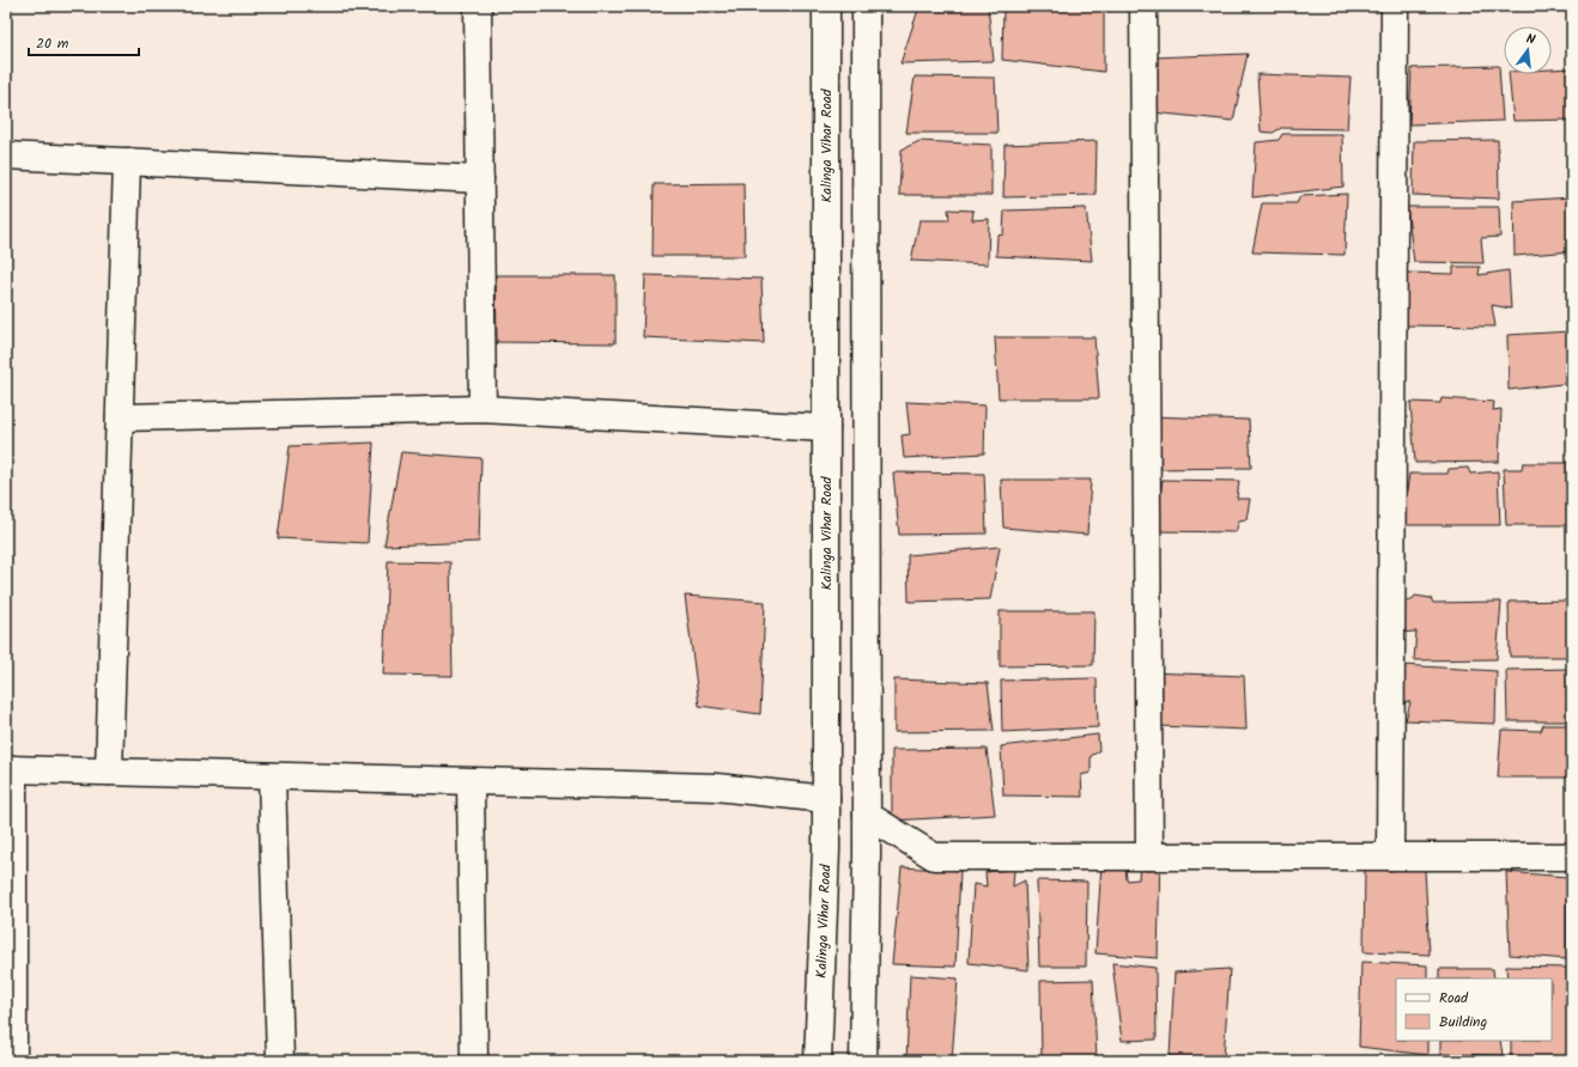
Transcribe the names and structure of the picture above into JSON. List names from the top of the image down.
{
  "streets": {
    "street": ["Kalinga Vihar Road"]
  },
  "legend": ["Road", "Building"],
  "scale_bar": "20 m",
  "north": "top"
}
